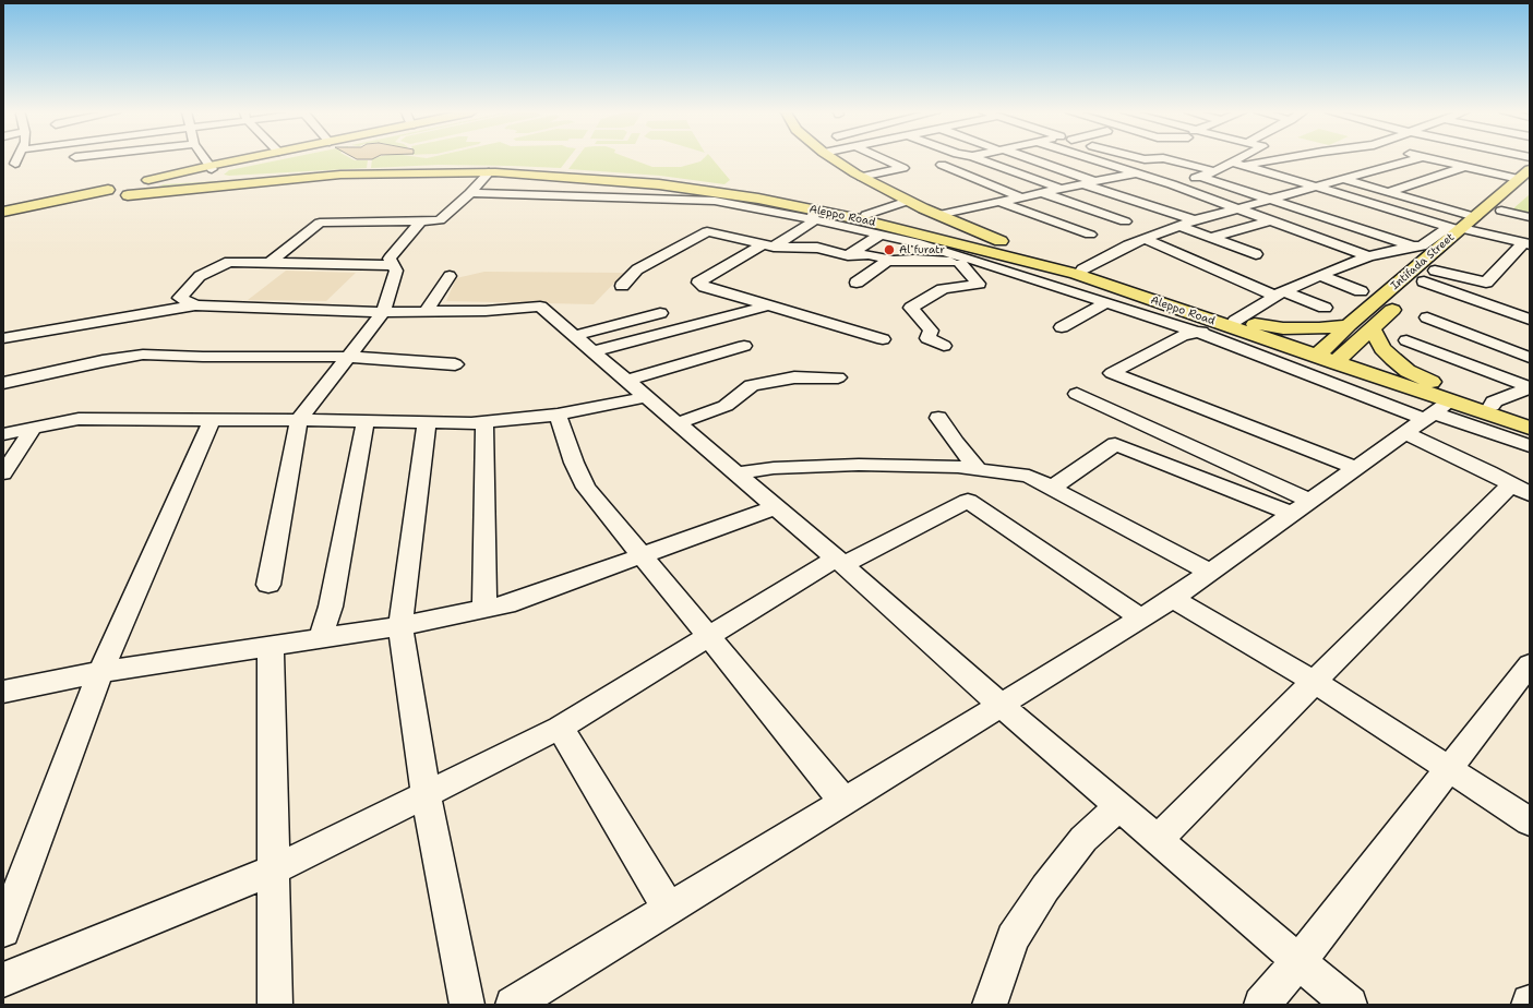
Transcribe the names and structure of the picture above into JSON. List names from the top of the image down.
{
  "streets": {
    "main road": ["Aleppo Road", "Intifada Street"]
  },
  "crossings": [
    ["Aleppo Road", "Intifada Street"]
  ],
  "places": ["Al furatr"]
}
